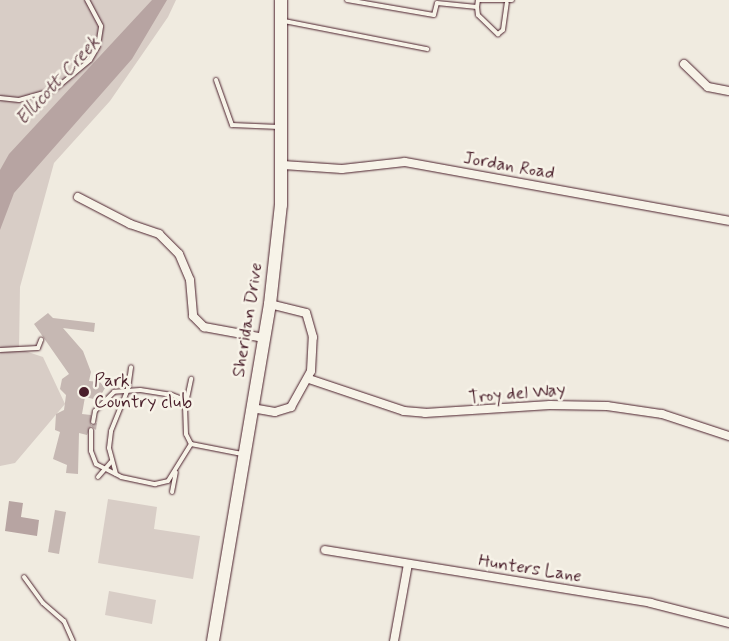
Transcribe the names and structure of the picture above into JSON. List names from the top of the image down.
{
  "streets": {
    "main road": ["Sheridan Drive"],
    "street": ["Jordan Road", "Troy del Way", "Hunters Lane"]
  },
  "crossings": [
    ["Jordan Road", "Sheridan Drive"]
  ],
  "water": ["Ellicott Creek"],
  "places": ["Park Country club"]
}
